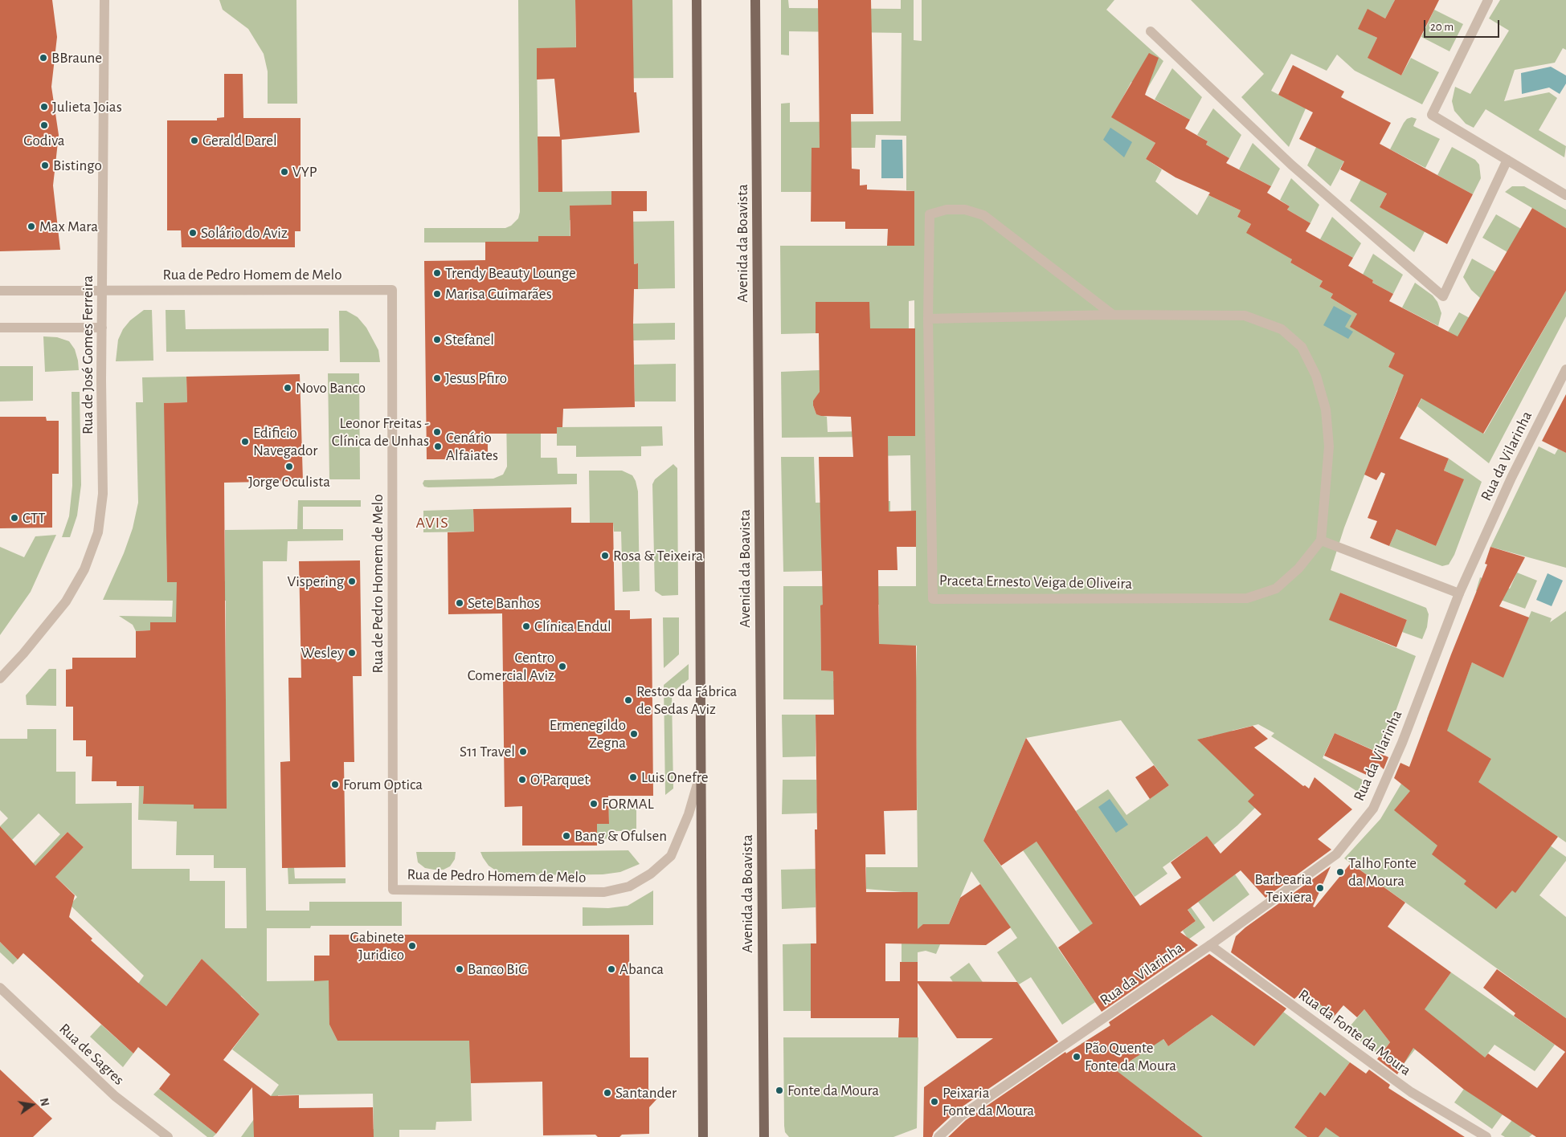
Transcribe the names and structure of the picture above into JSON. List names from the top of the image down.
{
  "streets": {
    "main road": ["Avenida da Boavista"],
    "street": [
      "Rua de Pedro Homem de Melo",
      "Rua de José Gomes Ferreira",
      "Rua da Vilarinha",
      "Praceta Ernesto Veiga de Oliveira",
      "Rua da Fonte da Moura",
      "Rua de Sagres"
    ]
  },
  "crossings": [
    ["Rua de Pedro Homem de Melo", "Rua de José Gomes Ferreira"],
    ["Rua da Vilarinha", "Rua da Fonte da Moura"]
  ],
  "districts": ["AVIS"],
  "places": [
    "BBraune",
    "Julieta Joias",
    "Godiva",
    "Gerald Darel",
    "Bistingo",
    "VYP",
    "Max Mara",
    "Solário do Aviz",
    "Trendy Beauty Lounge",
    "Marisa Guimarães",
    "Stefanel",
    "Jesus Pfiro",
    "Novo Banco",
    "Leonor Freitas - Clínica de Unhas",
    "Edificio Navegador",
    "Cenário Alfaiates",
    "Jorge Oculista",
    "CTT",
    "Rosa & Teixeira",
    "Vispering",
    "Sete Banhos",
    "Clínica Endul",
    "Wesley",
    "Centro Comercial Aviz",
    "Restos da Fábrica de Sedas Aviz",
    "Ermenegildo Zegna",
    "S11 Travel",
    "Luis Onefre",
    "O'Parquet",
    "Forum Optica",
    "FORMAL",
    "Bang & Ofulsen",
    "Talho Fonte da Moura",
    "Barbearia Teixiera",
    "Gabinete Juridico",
    "Banco BiG",
    "Abanca",
    "Pão Quente Fonte da Moura",
    "Fonte da Moura",
    "Santander",
    "Peixaria Fonte da Moura"
  ],
  "scale_bar": "20 m",
  "north": "right"
}
